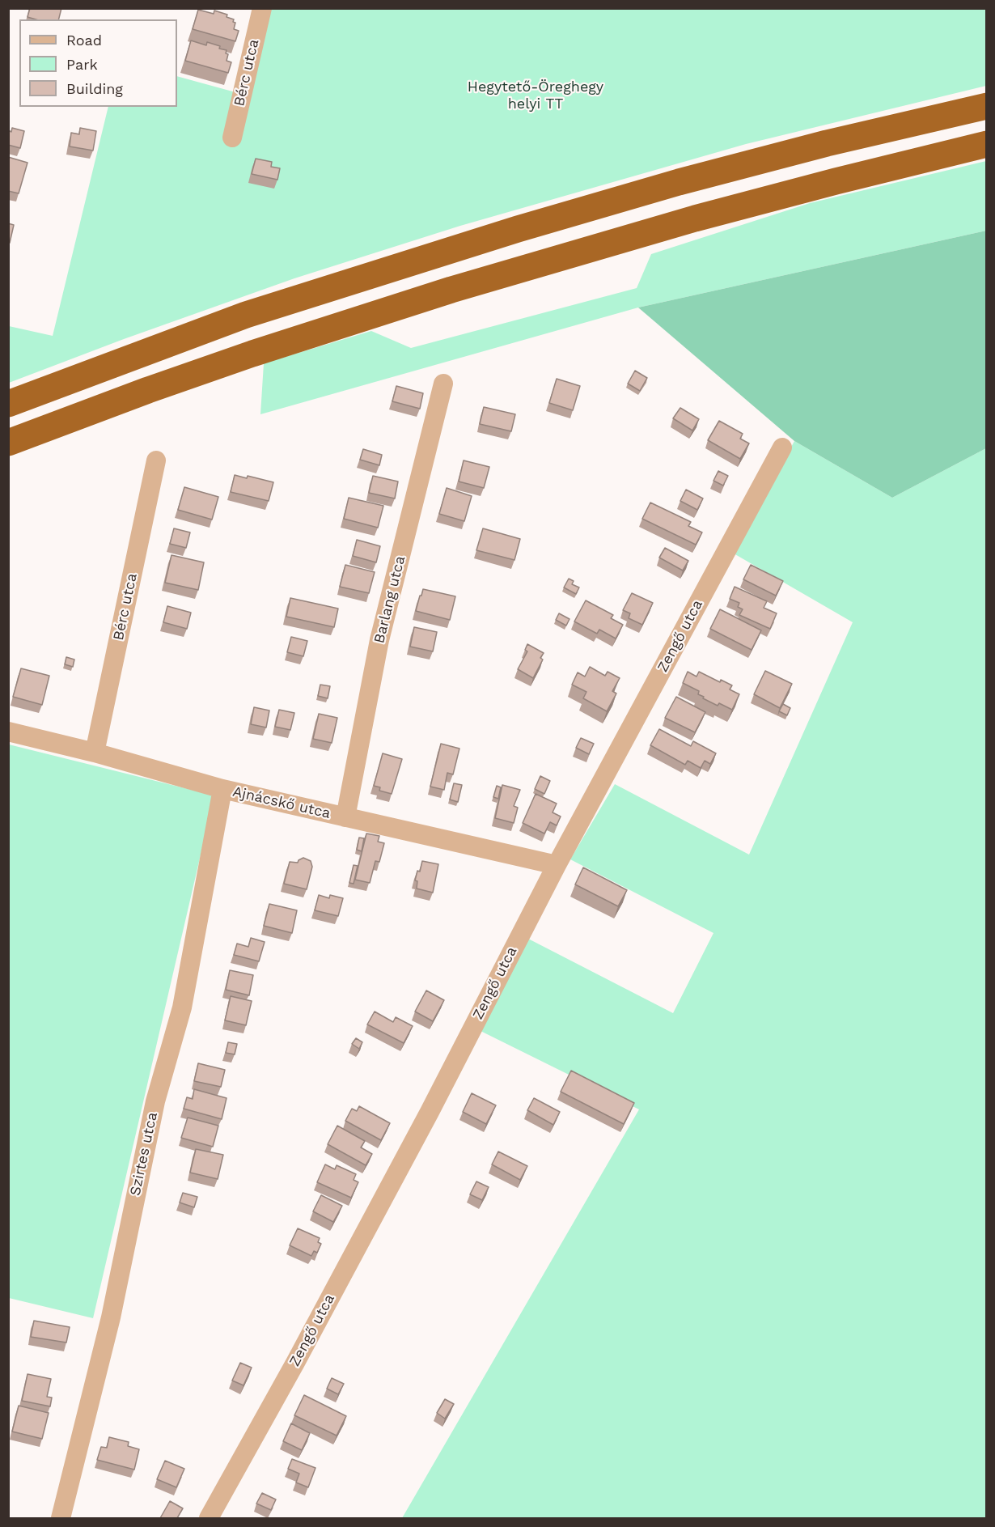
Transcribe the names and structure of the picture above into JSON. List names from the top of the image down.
{
  "streets": {
    "street": [
      "Bérc utca",
      "Barlang utca",
      "Zengő utca",
      "Ajnácskő utca",
      "Szirtes utca"
    ]
  },
  "crossings": [
    ["Bérc utca", "Ajnácskő utca"],
    ["Barlang utca", "Ajnácskő utca"],
    ["Zengő utca", "Ajnácskő utca"],
    ["Ajnácskő utca", "Szirtes utca"]
  ],
  "parks": ["Hegytető-Öreghegy helyi TT"],
  "legend": ["Road", "Park", "Building"]
}
